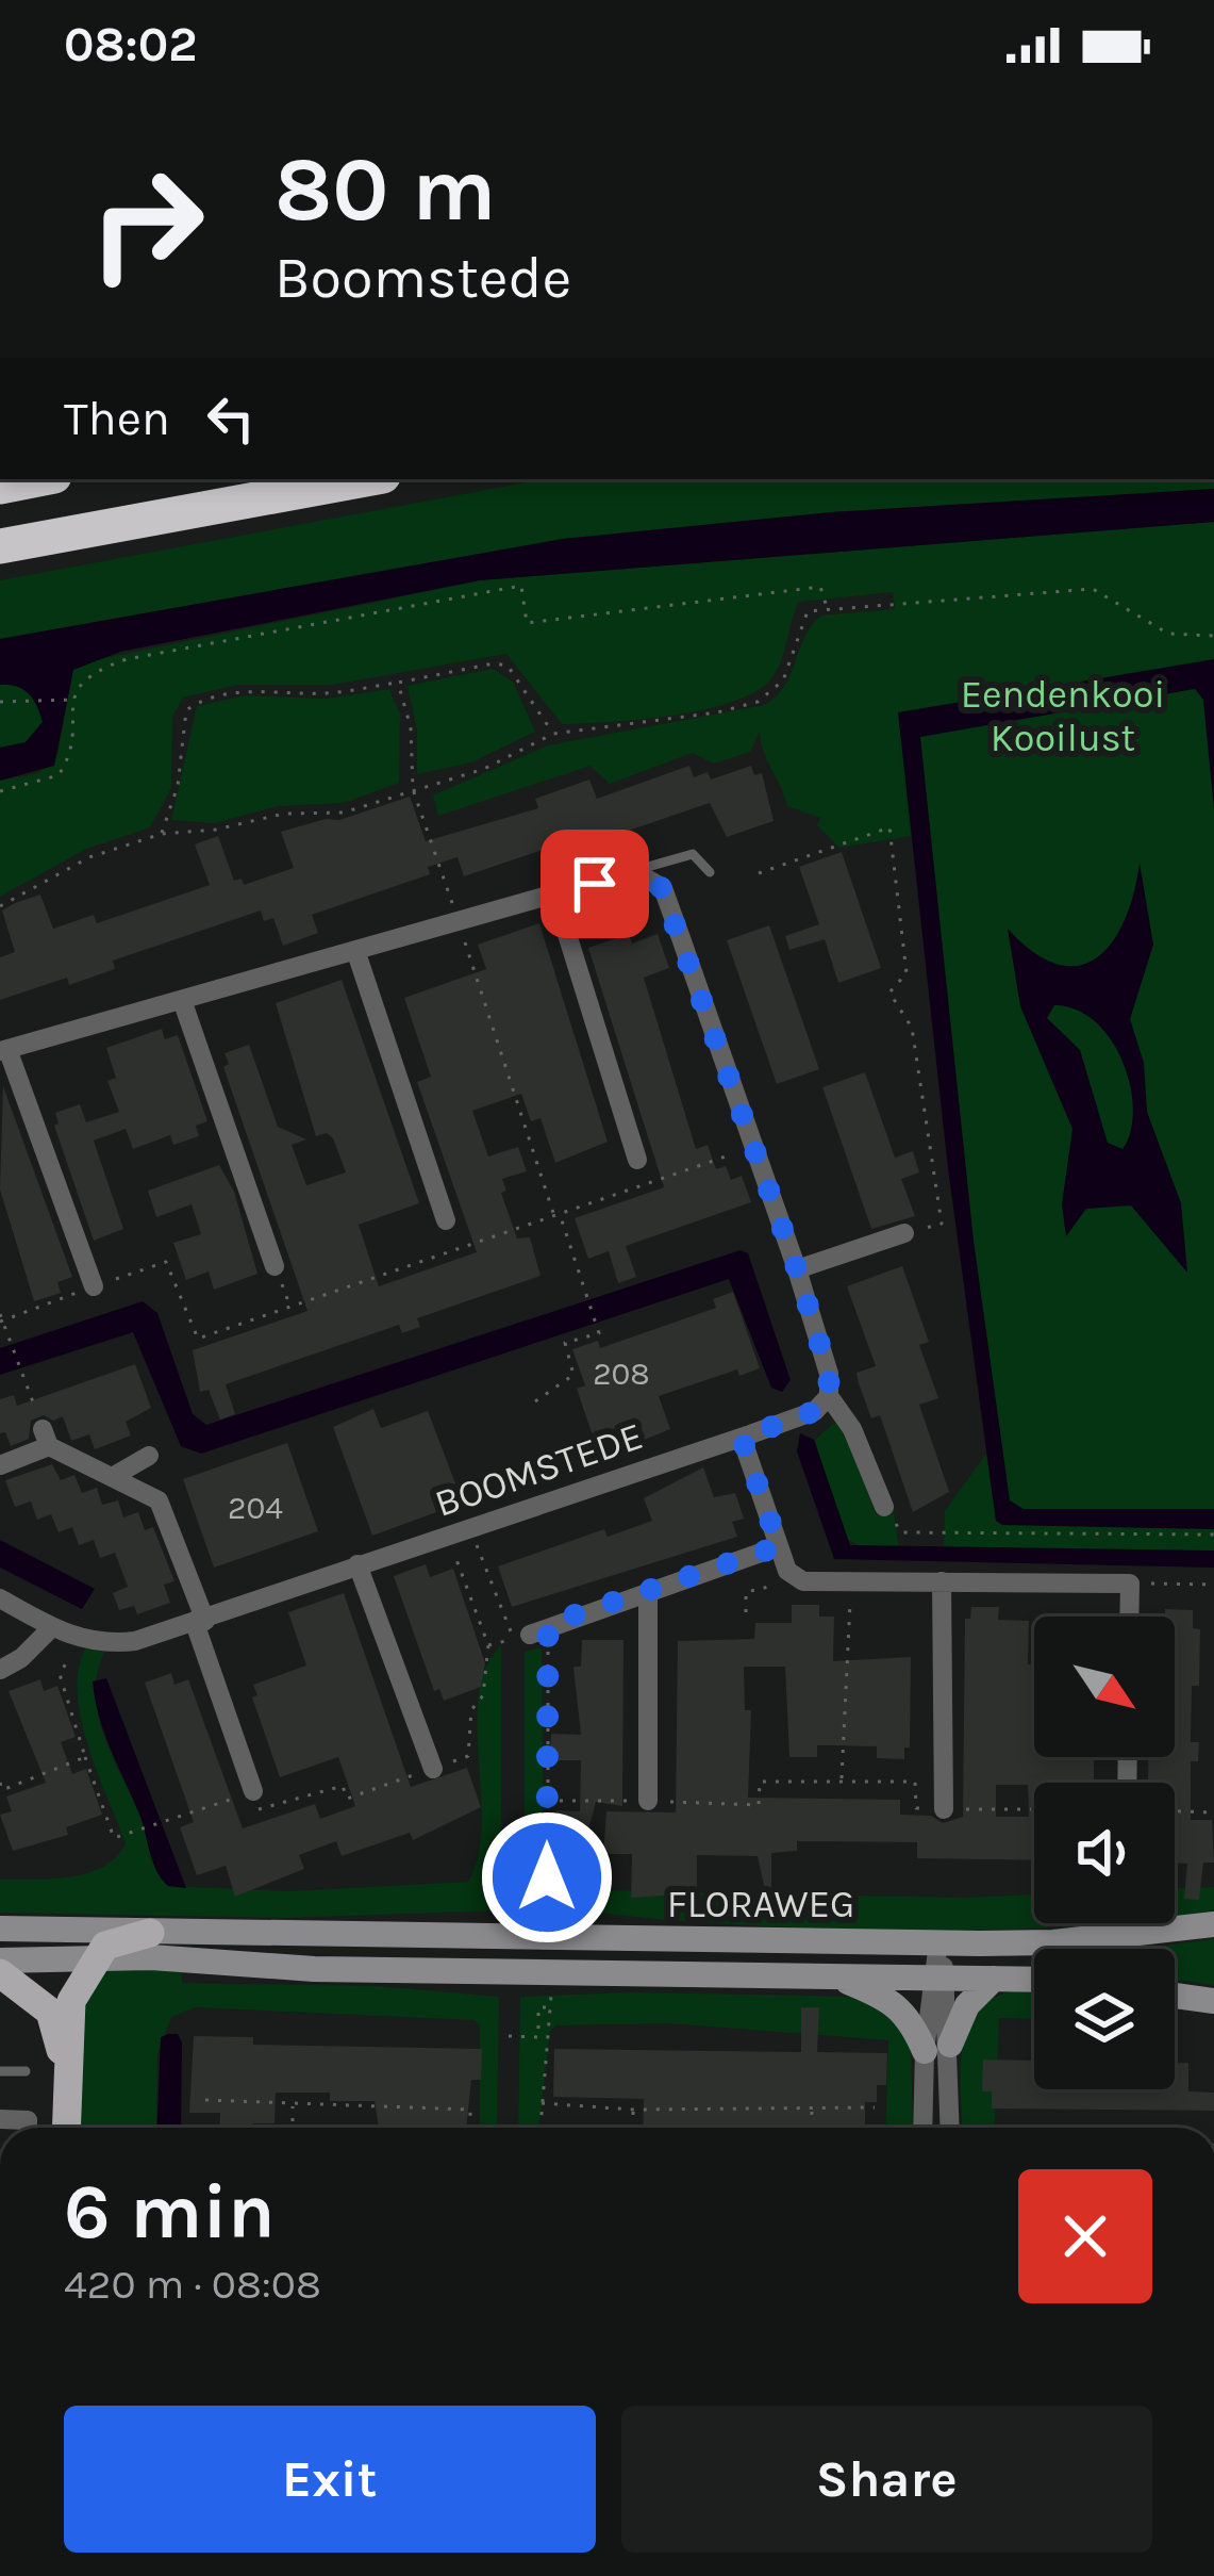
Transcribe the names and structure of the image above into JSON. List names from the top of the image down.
{
  "streets": {
    "main road": ["FLORAWEG"],
    "street": ["BOOMSTEDE"]
  },
  "parks": ["Eendenkooi Kooilust"],
  "house_numbers": ["208", "204"],
  "north": "bottom right",
  "page": {
    "status": "08:02",
    "turn": ["80 m", "Boomstede"],
    "then": "Then",
    "heading": ["6 min", "420 m · 08:08"],
    "buttons": ["Exit", "Share"]
  }
}
